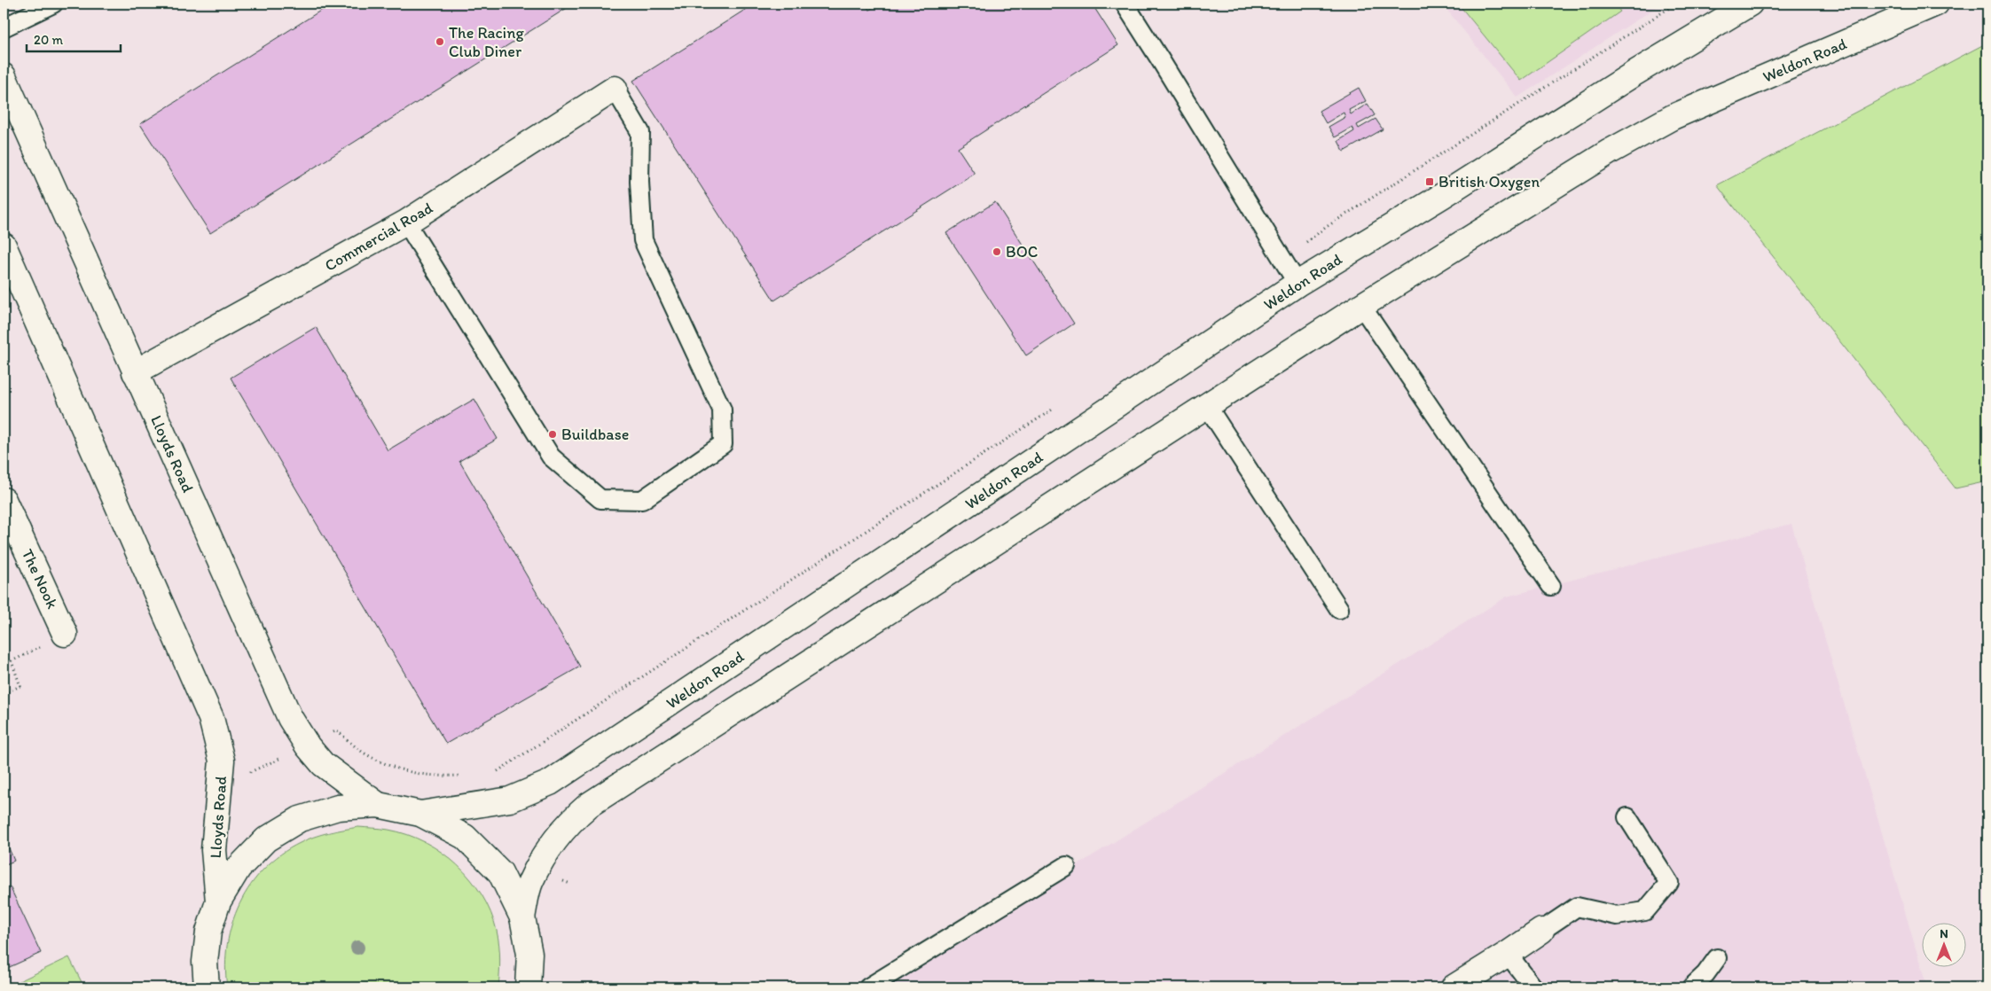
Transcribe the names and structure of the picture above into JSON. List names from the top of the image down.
{
  "streets": {
    "main road": [
      "Weldon Road",
      "Commercial Road",
      "Lloyds Road",
      "The Nook"
    ]
  },
  "crossings": [
    ["Commercial Road", "Lloyds Road"]
  ],
  "places": {
    "other": ["The Racing Club Diner", "BOC", "Buildbase"],
    "transit": ["British Oxygen"]
  },
  "scale_bar": "20 m",
  "north": "top"
}
